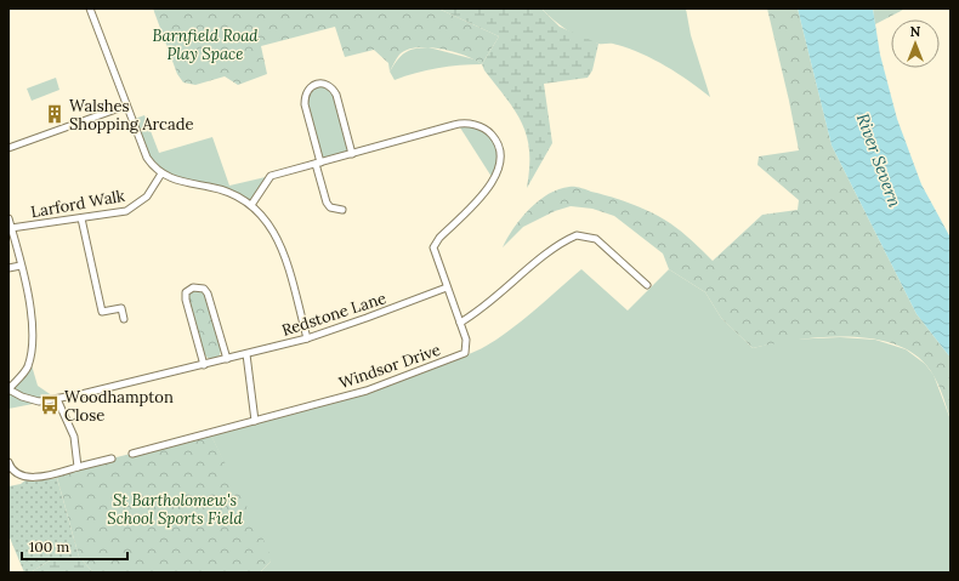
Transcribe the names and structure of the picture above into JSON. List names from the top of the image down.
{
  "streets": {
    "street": ["Larford Walk", "Redstone Lane", "Windsor Drive"]
  },
  "crossings": [
    ["Redstone Lane", "Windsor Drive"]
  ],
  "water": ["River Severn"],
  "parks": ["Barnfield Road Play Space", "St Bartholomew's School Sports Field"],
  "places": {
    "building": ["Walshes Shopping Arcade"],
    "bus stop": ["Woodhampton Close"]
  },
  "scale_bar": "100 m",
  "north": "top"
}
